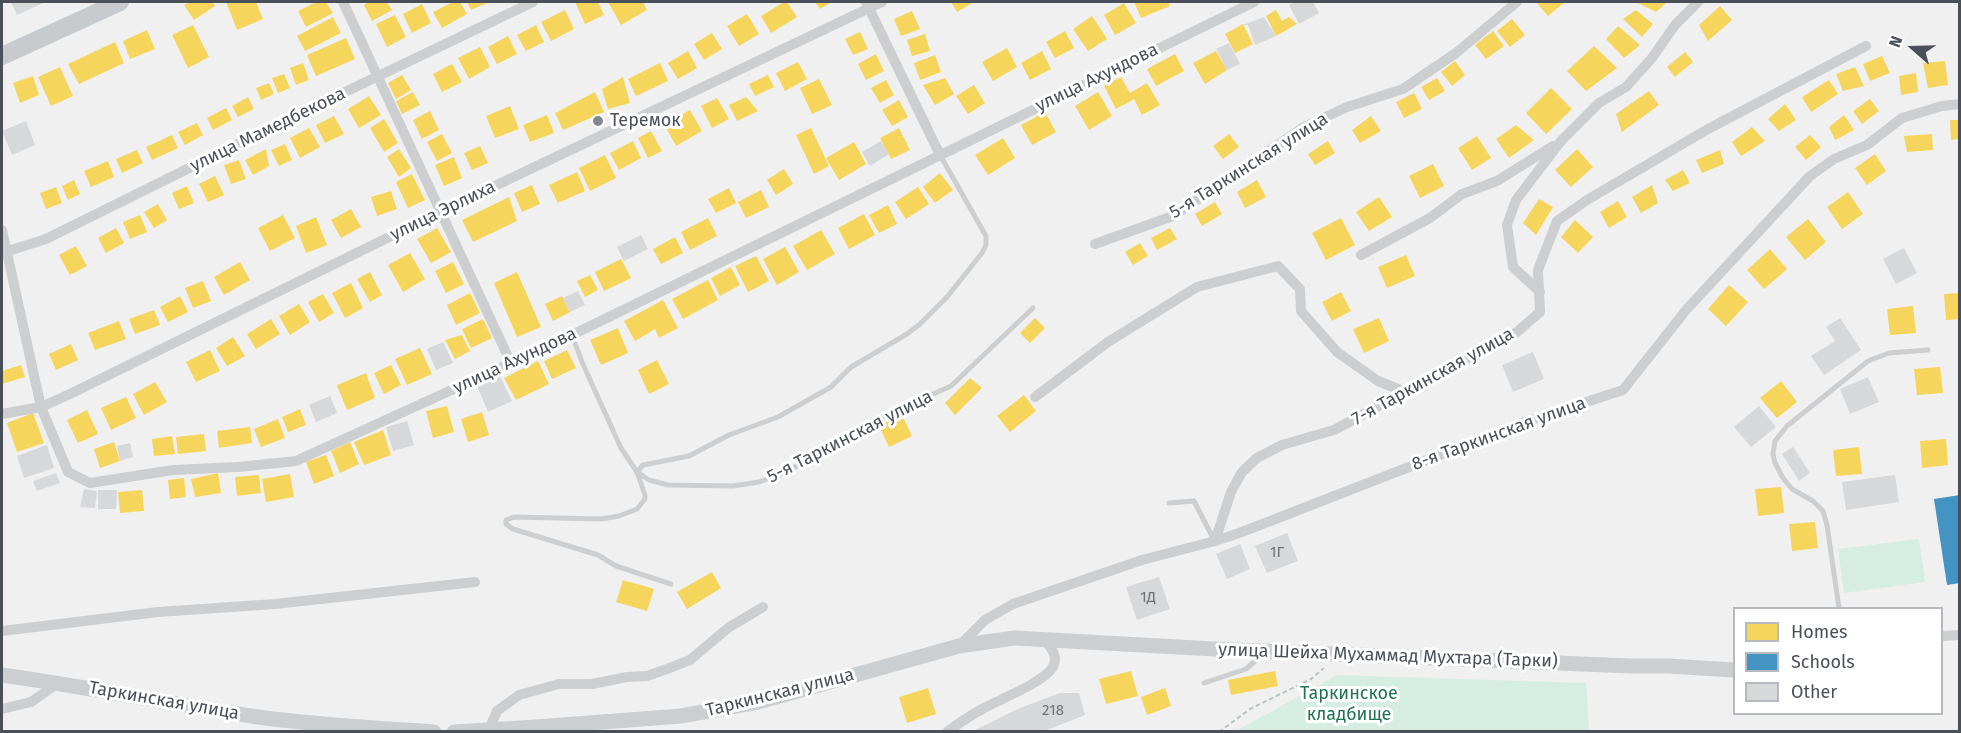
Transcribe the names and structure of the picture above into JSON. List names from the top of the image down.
{
  "streets": {
    "street": [
      "улица Ахундова",
      "улица Мамедбекова",
      "5-я Таркинская улица",
      "улица Эрлиха",
      "7-я Таркинская улица",
      "8-я Таркинская улица",
      "улица Шейха Мухаммад Мухтара (Тарки)",
      "Таркинская улица"
    ]
  },
  "crossings": [
    ["улица Ахундова", "улица Эрлиха"],
    ["7-я Таркинская улица", "8-я Таркинская улица"],
    ["8-я Таркинская улица", "улица Шейха Мухаммад Мухтара (Тарки)"],
    ["8-я Таркинская улица", "Таркинская улица"],
    ["улица Шейха Мухаммад Мухтара (Тарки)", "Таркинская улица"]
  ],
  "parks": ["Таркинское кладбище"],
  "places": ["Теремок"],
  "house_numbers": ["1Г", "1Д", "218"],
  "legend": ["Homes", "Schools", "Other"],
  "north": "left"
}
